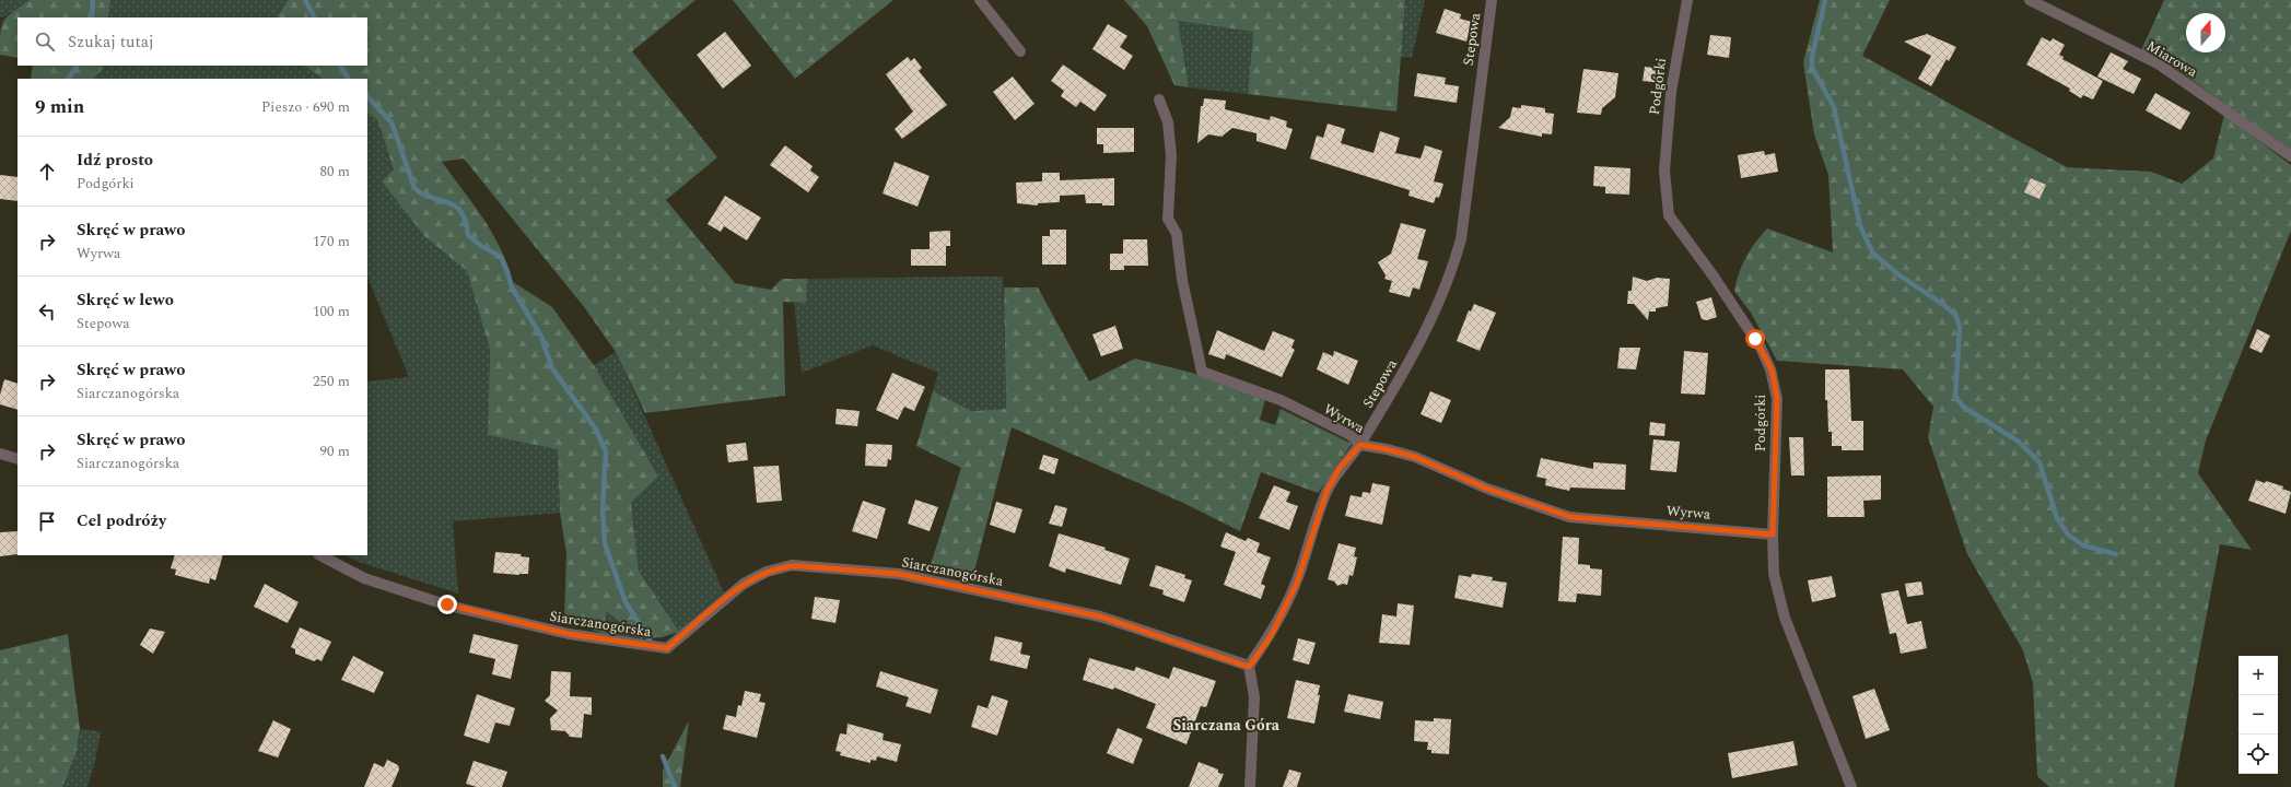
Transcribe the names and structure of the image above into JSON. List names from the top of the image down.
{
  "streets": {
    "street": [
      "Stepowa",
      "Miarowa",
      "Podgórki",
      "Wyrwa",
      "Siarczanogórska"
    ]
  },
  "crossings": [
    ["Stepowa", "Wyrwa"],
    ["Stepowa", "Siarczanogórska"],
    ["Podgórki", "Wyrwa"]
  ],
  "districts": ["Siarczana Góra"],
  "north": "top",
  "page": {
    "search": "Szukaj tutaj",
    "heading": ["9 min", "Pieszo · 690 m"],
    "list": [
      ["Idź prosto", "Podgórki", "80 m"],
      ["Skręć w prawo", "Wyrwa", "170 m"],
      ["Skręć w lewo", "Stepowa", "100 m"],
      ["Skręć w prawo", "Siarczanogórska", "250 m"],
      ["Skręć w prawo", "Siarczanogórska", "90 m"],
      "Cel podróży"
    ],
    "map_buttons": ["+", "−"]
  }
}
